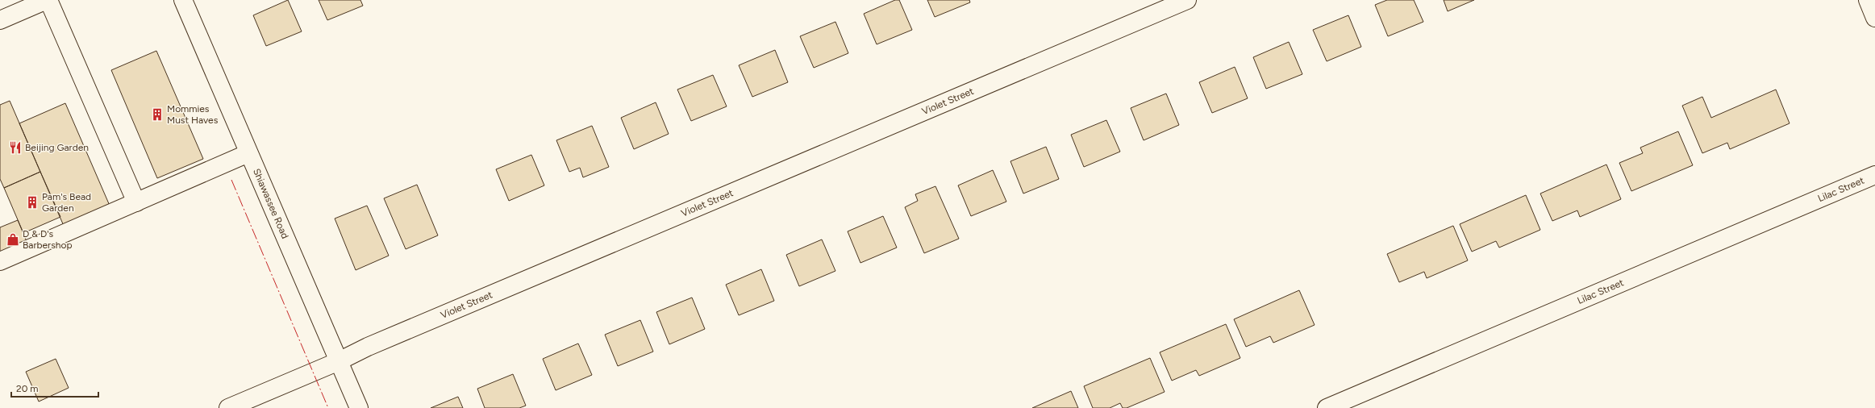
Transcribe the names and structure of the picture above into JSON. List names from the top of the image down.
{
  "streets": {
    "street": ["Violet Street", "Lilac Street", "Shiawassee Road"]
  },
  "crossings": [
    ["Violet Street", "Shiawassee Road"]
  ],
  "places": {
    "building": ["Mommies Must Haves", "Pam's Bead Garden"],
    "restaurant": ["Beijing Garden"],
    "shop": ["D & D's Barbershop"]
  },
  "scale_bar": "20 m"
}
